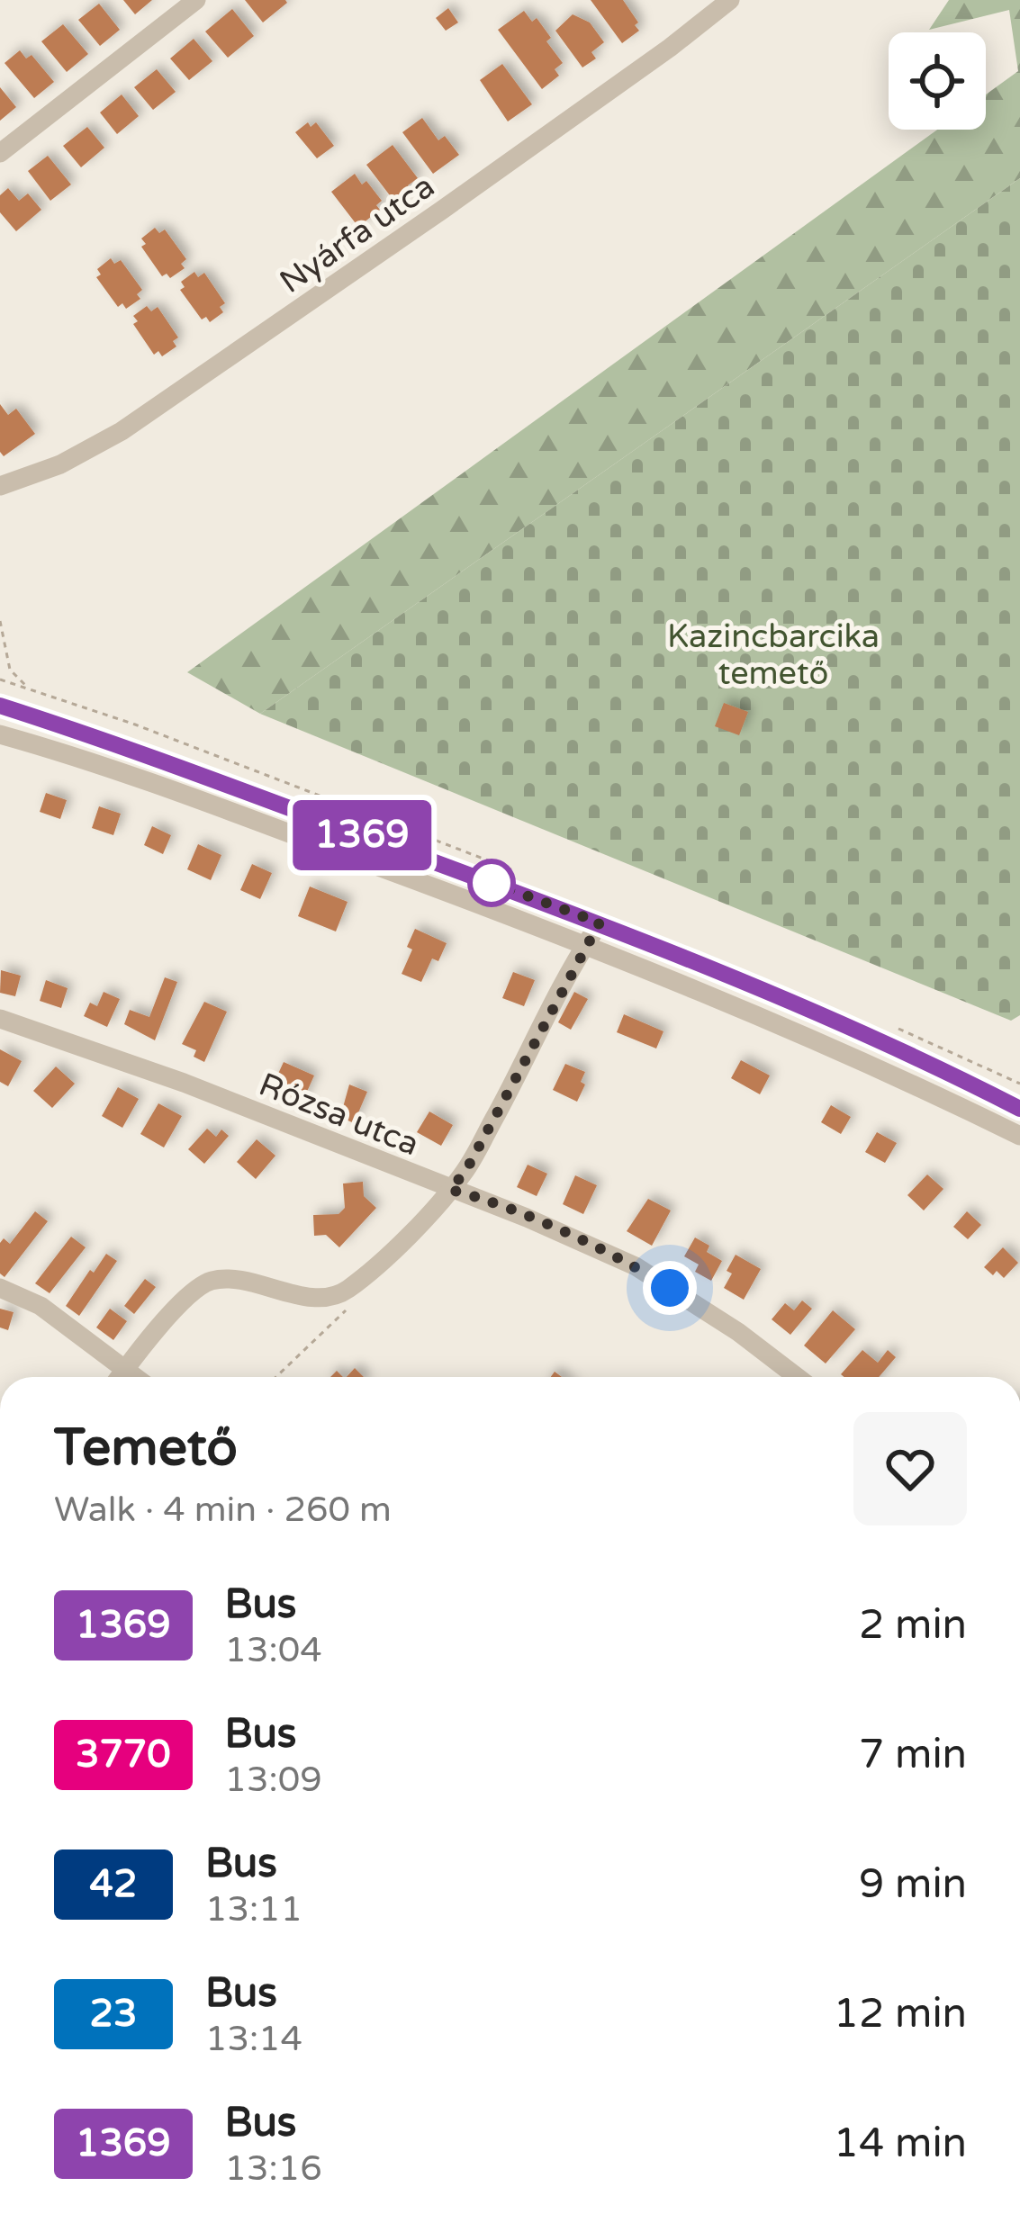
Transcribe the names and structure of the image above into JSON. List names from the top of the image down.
{
  "streets": {
    "street": ["Nyárfa utca", "Rózsa utca"]
  },
  "parks": ["Kazincbarcika temető"],
  "lines": ["bus line 1369"],
  "page": {
    "on_map": "1369",
    "heading": ["Temető", "Walk · 4 min · 260 m"],
    "list": [
      {
        "mark": "1369",
        "name": "Bus",
        "note": "13:04",
        "value": "2 min"
      },
      {
        "mark": "3770",
        "name": "Bus",
        "note": "13:09",
        "value": "7 min"
      },
      {
        "mark": "42",
        "name": "Bus",
        "note": "13:11",
        "value": "9 min"
      },
      {
        "mark": "23",
        "name": "Bus",
        "note": "13:14",
        "value": "12 min"
      },
      {
        "mark": "1369",
        "name": "Bus",
        "note": "13:16",
        "value": "14 min"
      }
    ]
  }
}
